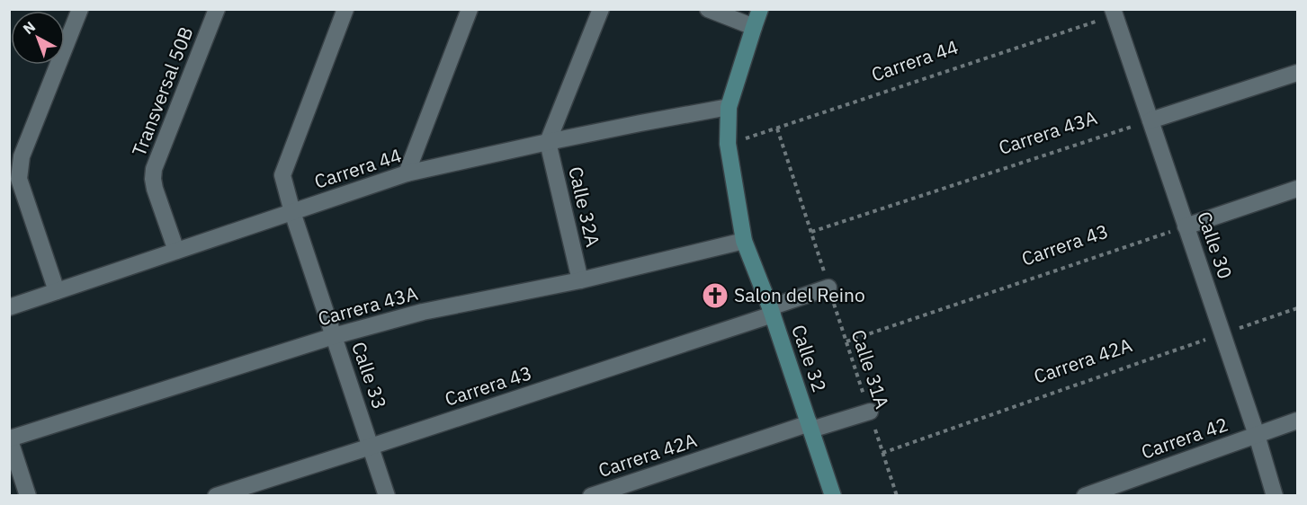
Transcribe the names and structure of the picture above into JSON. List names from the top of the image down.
{
  "streets": {
    "street": [
      "Carrera 44",
      "Transversal 50B",
      "Carrera 43A",
      "Calle 32A",
      "Carrera 43",
      "Calle 30",
      "Calle 32",
      "Carrera 42A",
      "Calle 33",
      "Carrera 42"
    ],
    "path": ["Calle 31A"]
  },
  "crossings": [
    ["Carrera 44", "Transversal 50B"],
    ["Carrera 44", "Calle 32A"],
    ["Carrera 44", "Calle 30"],
    ["Carrera 44", "Calle 32"],
    ["Carrera 44", "Calle 31A"],
    ["Carrera 44", "Calle 33"],
    ["Carrera 43A", "Calle 32A"],
    ["Carrera 43A", "Calle 30"],
    ["Carrera 43A", "Calle 32"],
    ["Carrera 43A", "Calle 31A"],
    ["Carrera 43A", "Calle 33"],
    ["Carrera 43", "Calle 30"],
    ["Carrera 43", "Calle 32"],
    ["Carrera 43", "Calle 31A"],
    ["Carrera 43", "Calle 33"],
    ["Calle 30", "Carrera 42A"],
    ["Calle 30", "Carrera 42"],
    ["Calle 32", "Carrera 42A"],
    ["Carrera 42A", "Calle 31A"]
  ],
  "places": {
    "church": ["Salon del Reino"]
  },
  "north": "top left"
}
